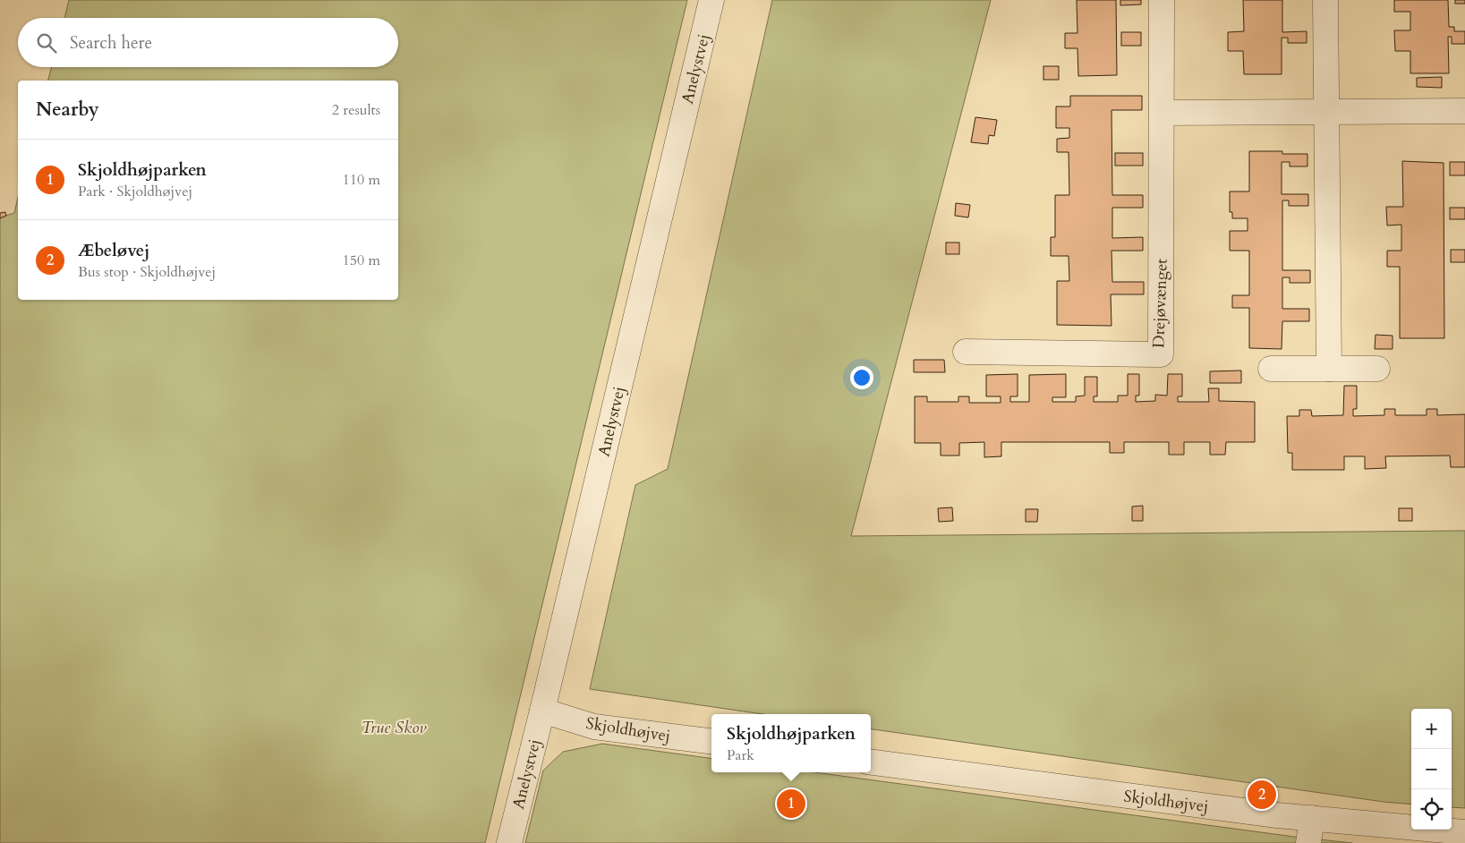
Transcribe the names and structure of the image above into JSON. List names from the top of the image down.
{
  "streets": {
    "street": ["Anelystvej", "Drejøvænget", "Skjoldhøjvej"]
  },
  "crossings": [
    ["Anelystvej", "Skjoldhøjvej"]
  ],
  "parks": ["True Skov"],
  "page": {
    "search": "Search here",
    "heading": ["Nearby", "2 results"],
    "list": [
      {
        "mark": "1",
        "name": "Skjoldhøjparken",
        "note": "Park · Skjoldhøjvej",
        "value": "110 m"
      },
      {
        "mark": "2",
        "name": "Æbeløvej",
        "note": "Bus stop · Skjoldhøjvej",
        "value": "150 m"
      }
    ],
    "map_buttons": ["+", "−"],
    "popup": ["Skjoldhøjparken", "Park"],
    "pins": ["2", "1"]
  }
}
